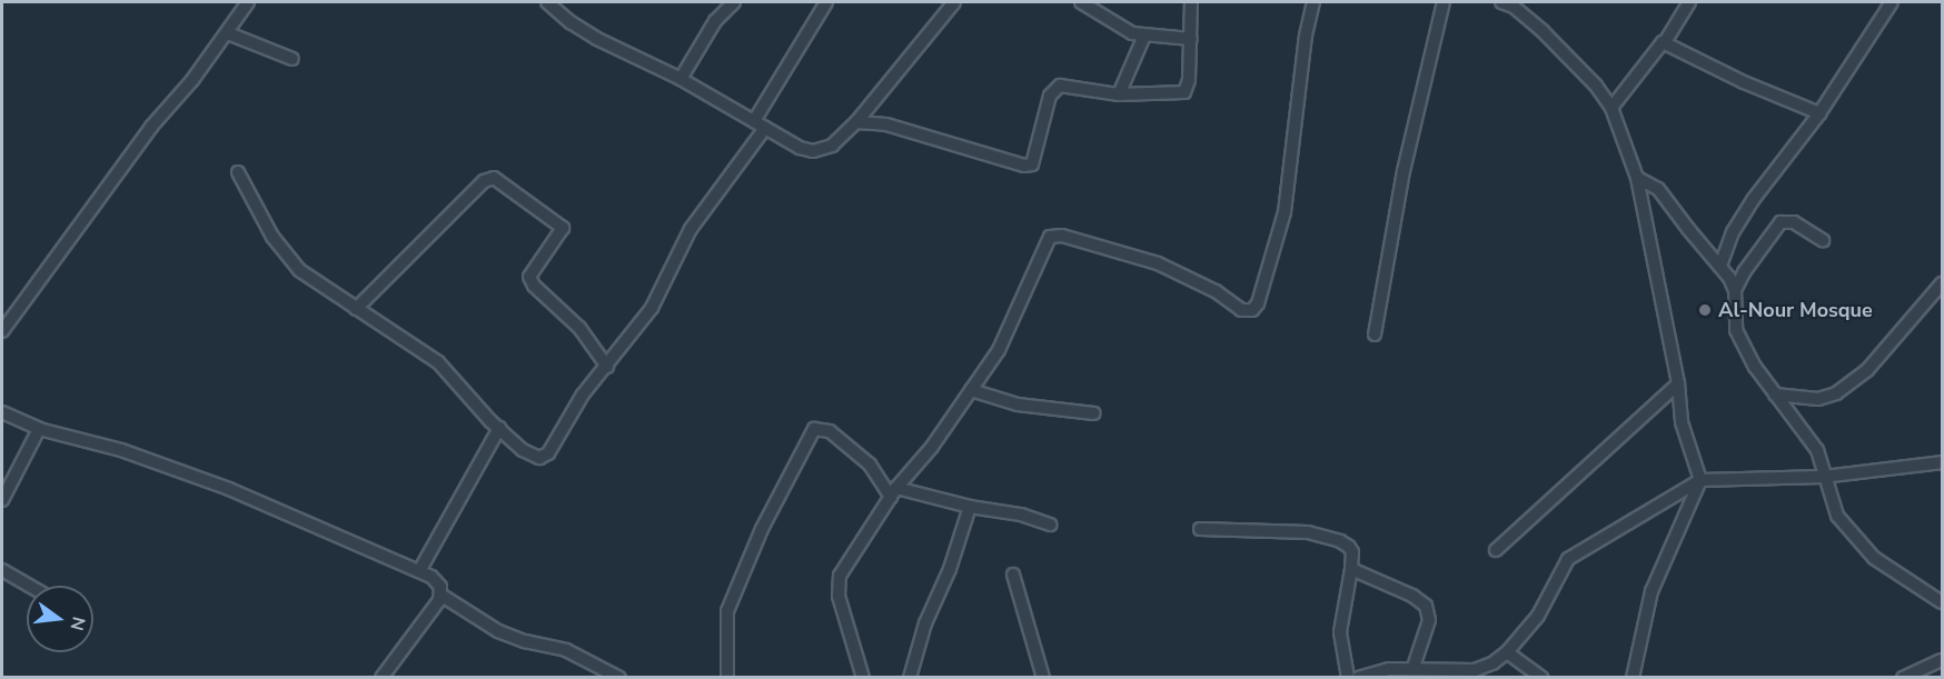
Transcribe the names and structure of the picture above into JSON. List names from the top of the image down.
{
  "places": ["Al-Nour Mosque"],
  "north": "right"
}
